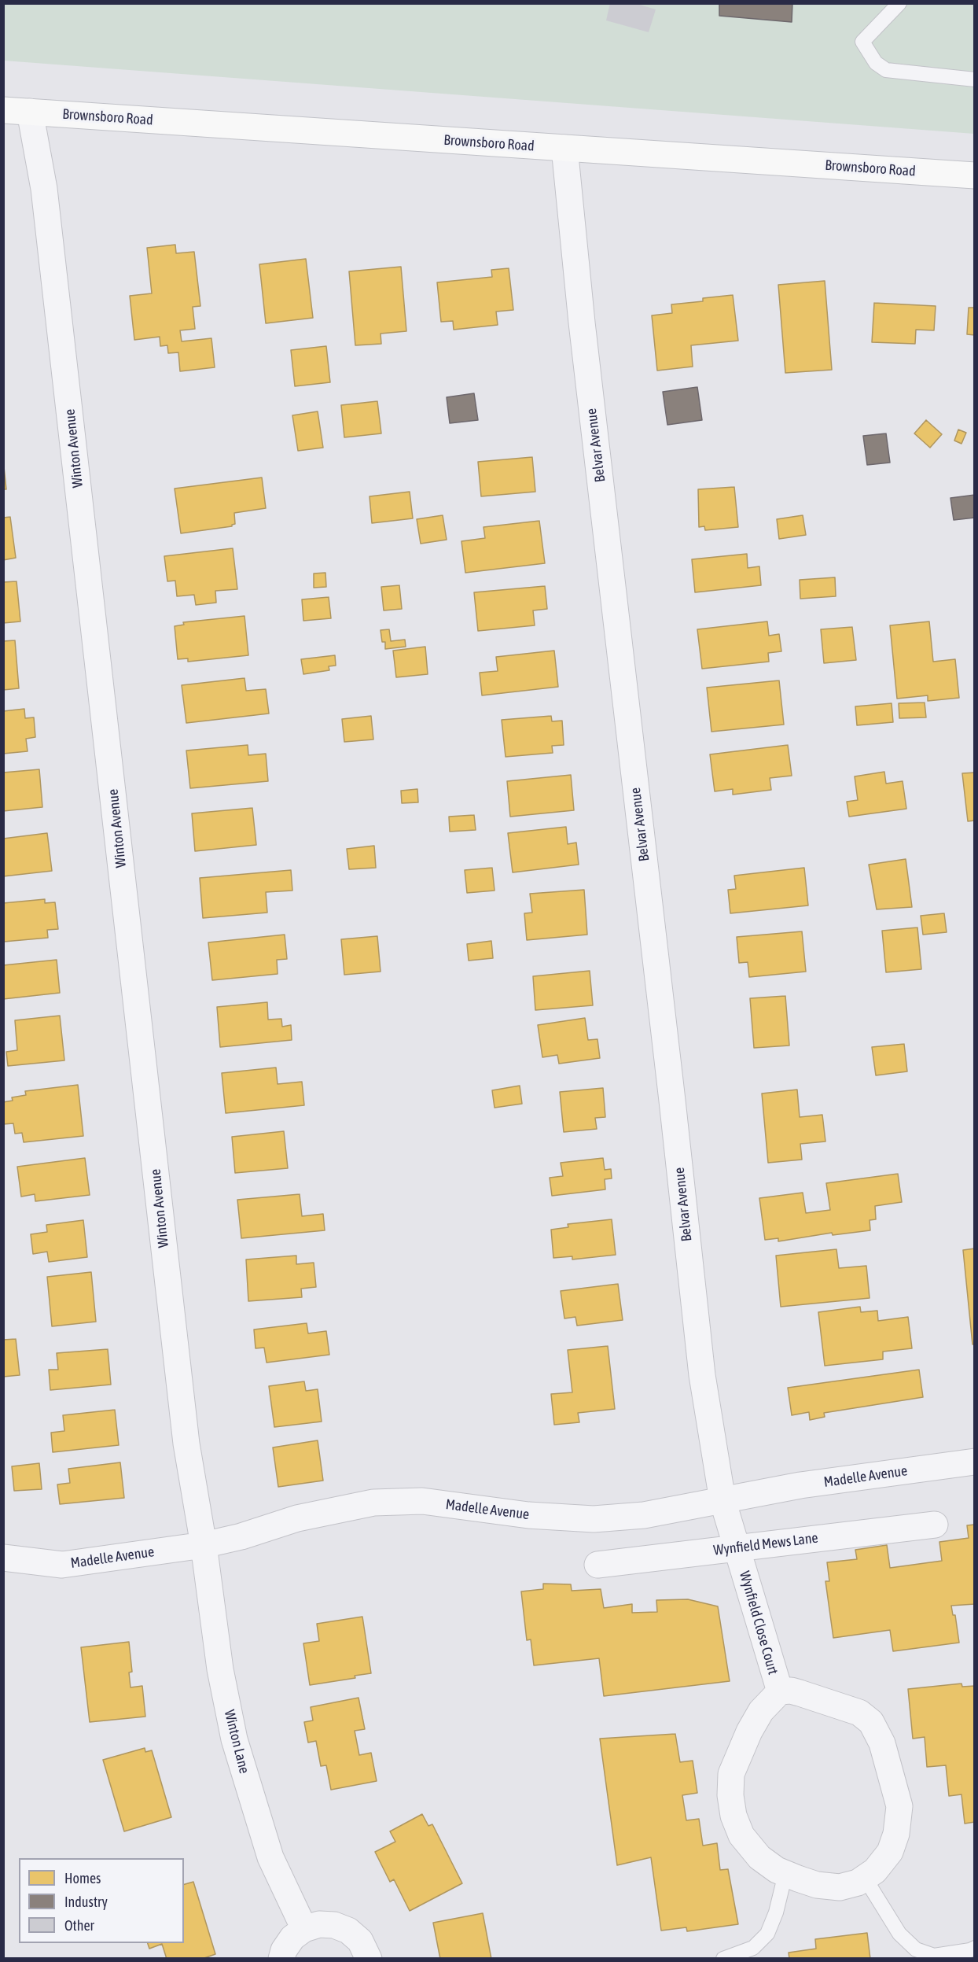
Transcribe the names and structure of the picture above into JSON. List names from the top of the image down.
{
  "streets": {
    "main road": ["Brownsboro Road"],
    "street": [
      "Belvar Avenue",
      "Winton Avenue",
      "Madelle Avenue",
      "Wynfield Mews Lane",
      "Wynfield Close Court",
      "Winton Lane"
    ]
  },
  "crossings": [
    ["Brownsboro Road", "Belvar Avenue"],
    ["Brownsboro Road", "Winton Avenue"],
    ["Belvar Avenue", "Madelle Avenue"],
    ["Belvar Avenue", "Wynfield Close Court"],
    ["Winton Avenue", "Madelle Avenue"],
    ["Winton Avenue", "Winton Lane"],
    ["Madelle Avenue", "Wynfield Close Court"],
    ["Madelle Avenue", "Winton Lane"],
    ["Wynfield Mews Lane", "Wynfield Close Court"]
  ],
  "legend": ["Homes", "Industry", "Other"]
}
